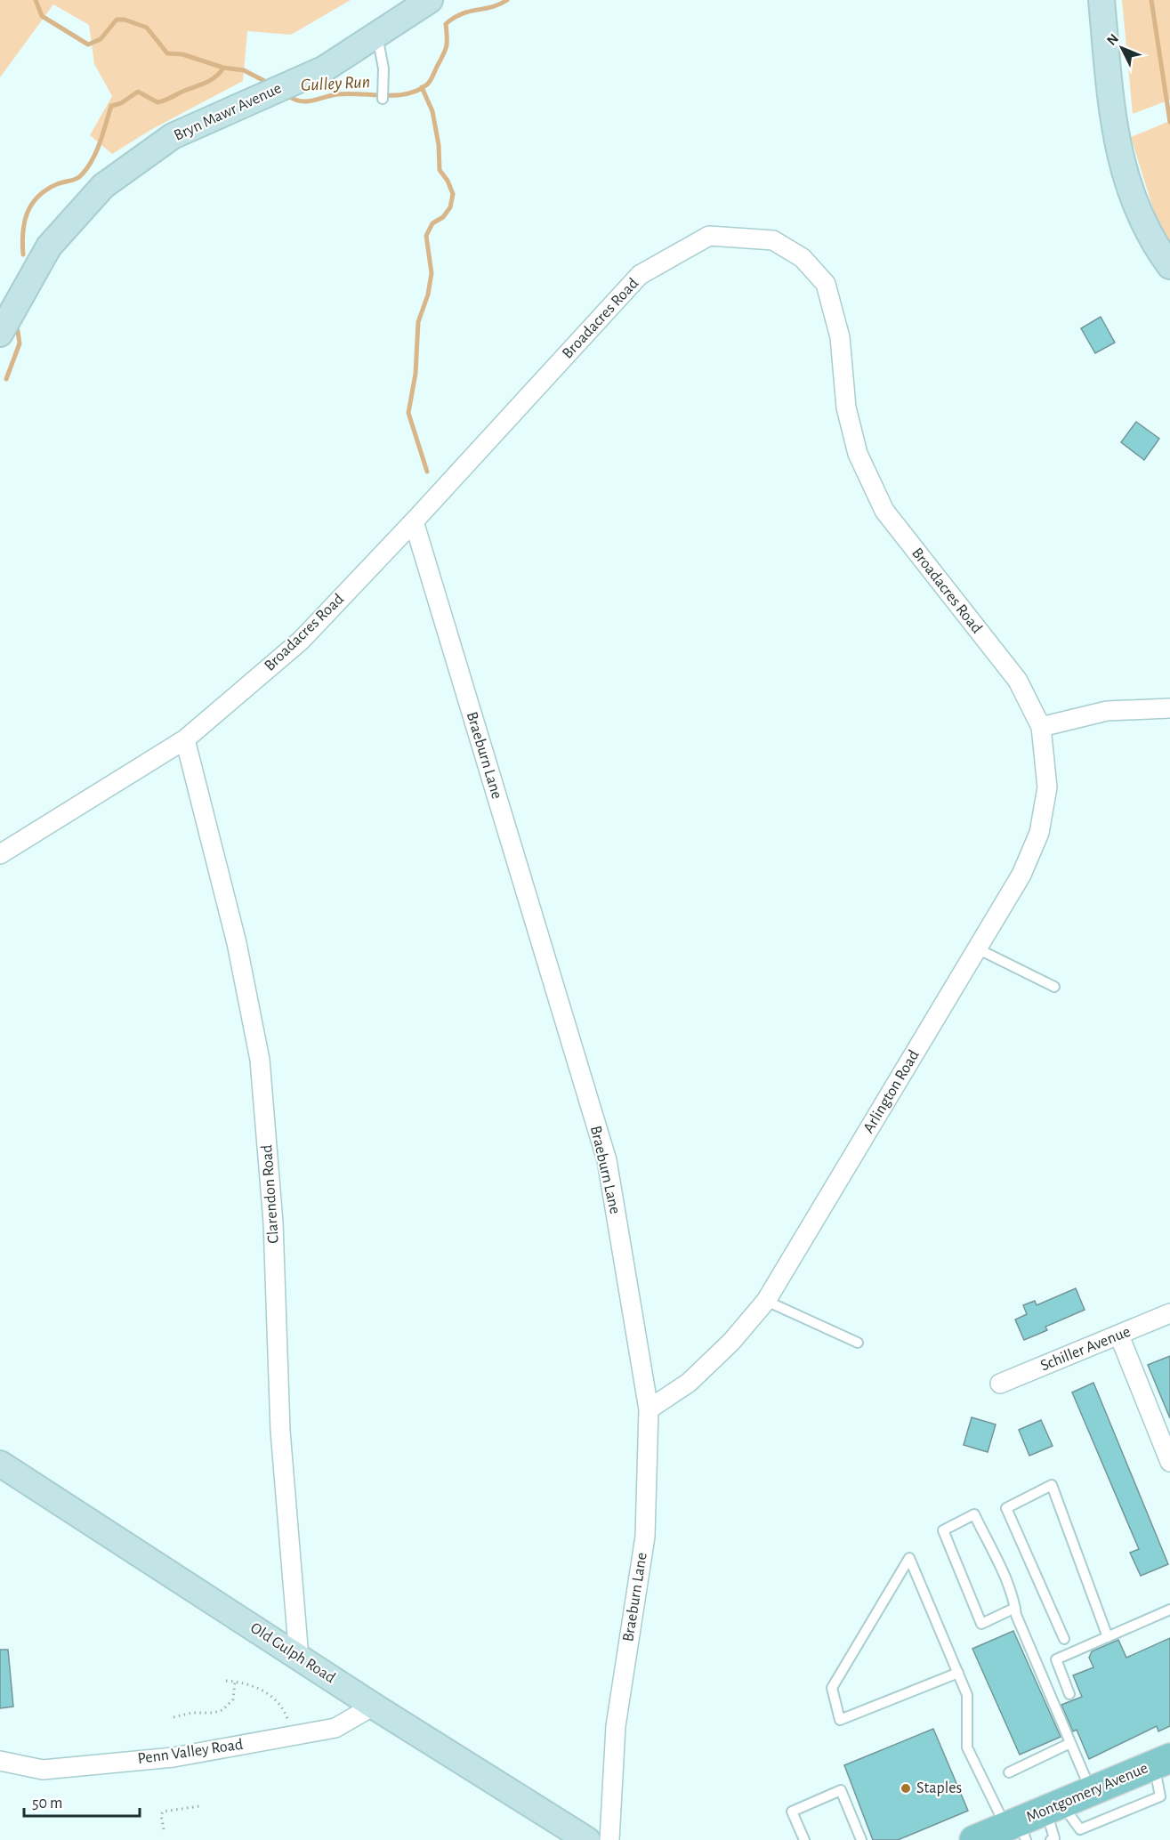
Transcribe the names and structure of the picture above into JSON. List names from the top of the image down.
{
  "streets": {
    "main road": ["Montgomery Avenue"],
    "street": [
      "Bryn Mawr Avenue",
      "Broadacres Road",
      "Braeburn Lane",
      "Arlington Road",
      "Clarendon Road",
      "Schiller Avenue",
      "Old Gulph Road",
      "Penn Valley Road"
    ]
  },
  "crossings": [
    ["Broadacres Road", "Braeburn Lane"],
    ["Broadacres Road", "Arlington Road"],
    ["Broadacres Road", "Clarendon Road"],
    ["Braeburn Lane", "Arlington Road"],
    ["Clarendon Road", "Old Gulph Road"],
    ["Old Gulph Road", "Penn Valley Road"]
  ],
  "water": ["Gulley Run"],
  "places": ["Staples"],
  "scale_bar": "50 m",
  "north": "top left"
}
